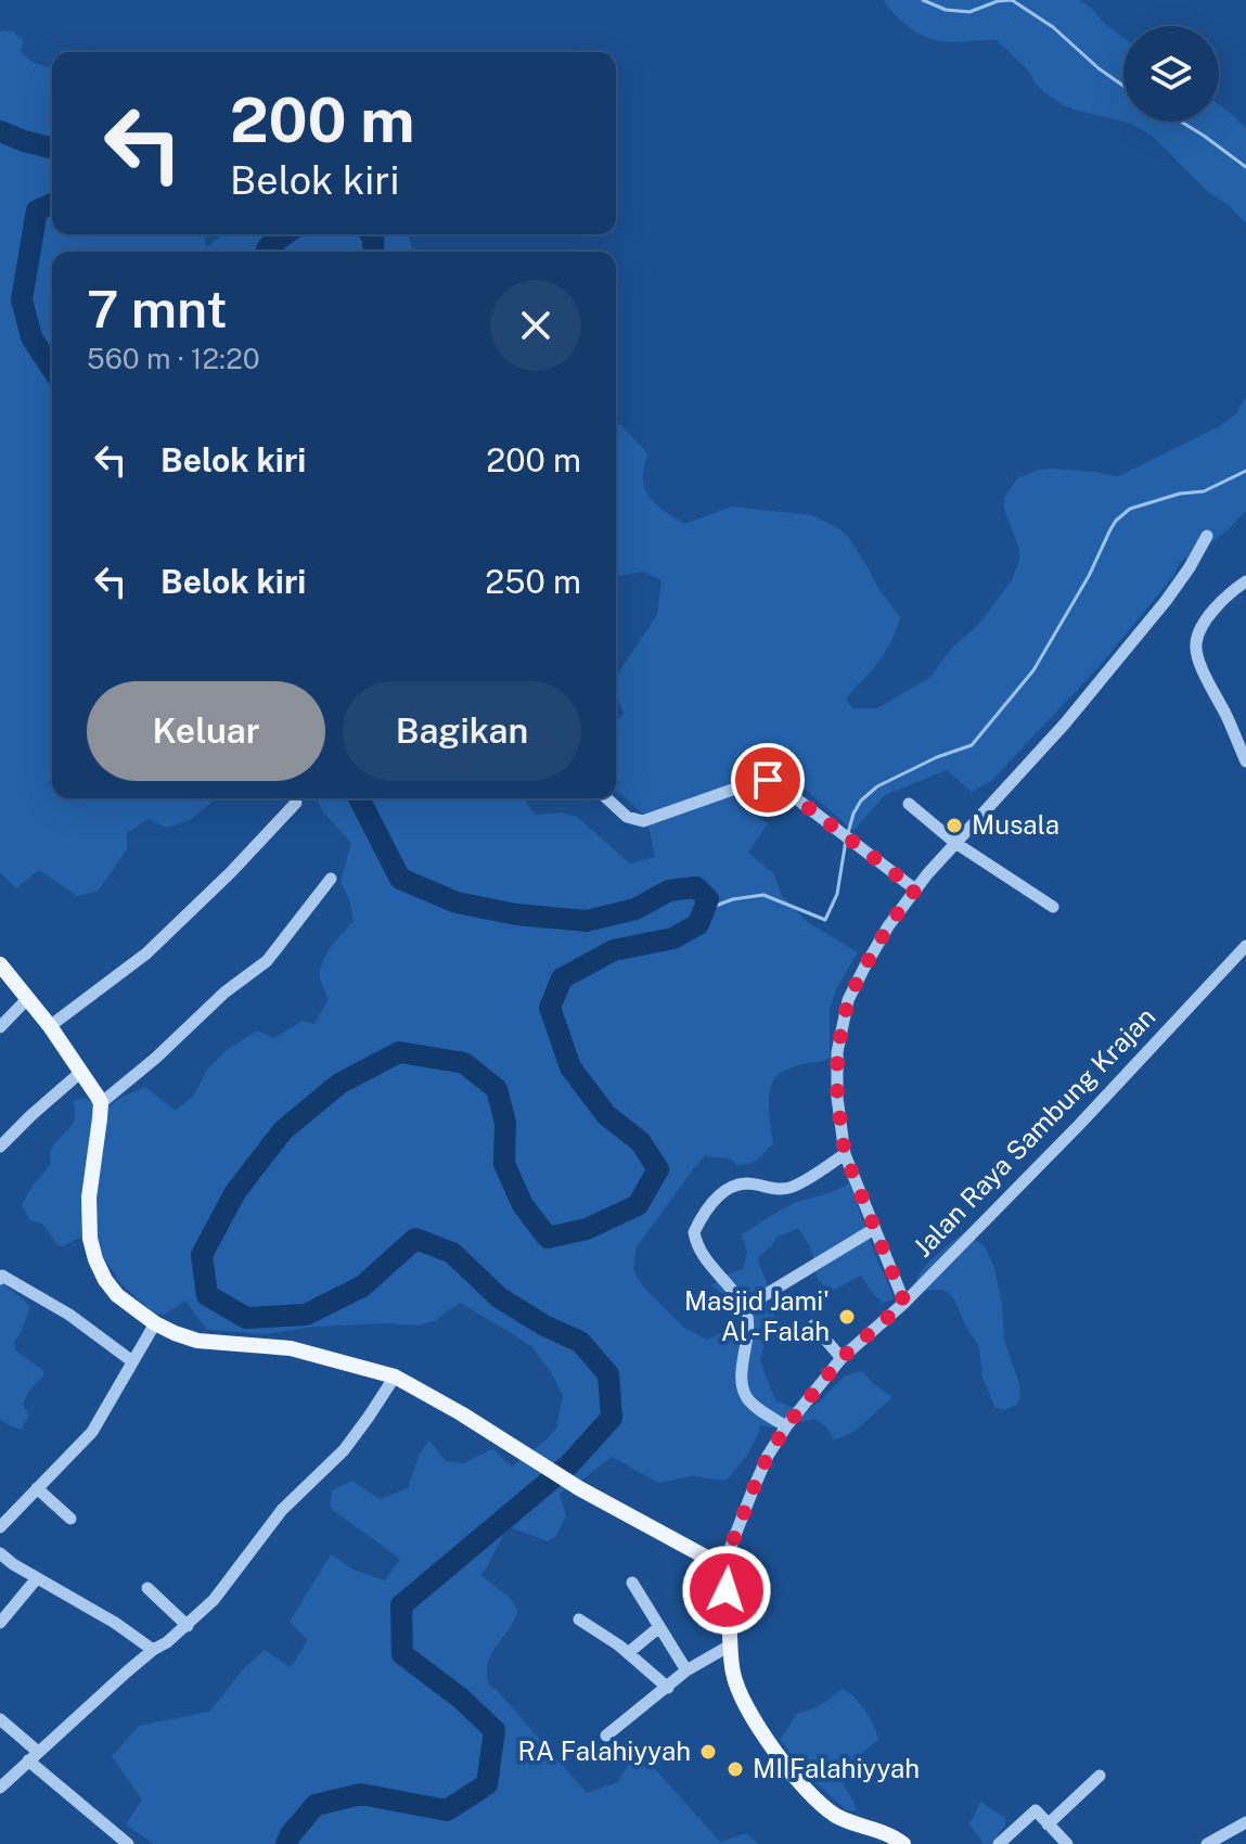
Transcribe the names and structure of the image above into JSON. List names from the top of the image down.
{
  "streets": {
    "street": ["Jalan Raya Sambung Krajan"]
  },
  "places": [
    "Musala",
    "Masjid Jami' Al - Falah",
    "RA Falahiyyah",
    "MI Falahiyyah"
  ],
  "page": {
    "turn": ["200 m", "Belok kiri"],
    "heading": ["7 mnt", "560 m · 12:20"],
    "list": [
      {
        "name": "Belok kiri",
        "value": "200 m"
      },
      {
        "name": "Belok kiri",
        "value": "250 m"
      }
    ],
    "buttons": ["Keluar", "Bagikan"]
  }
}
